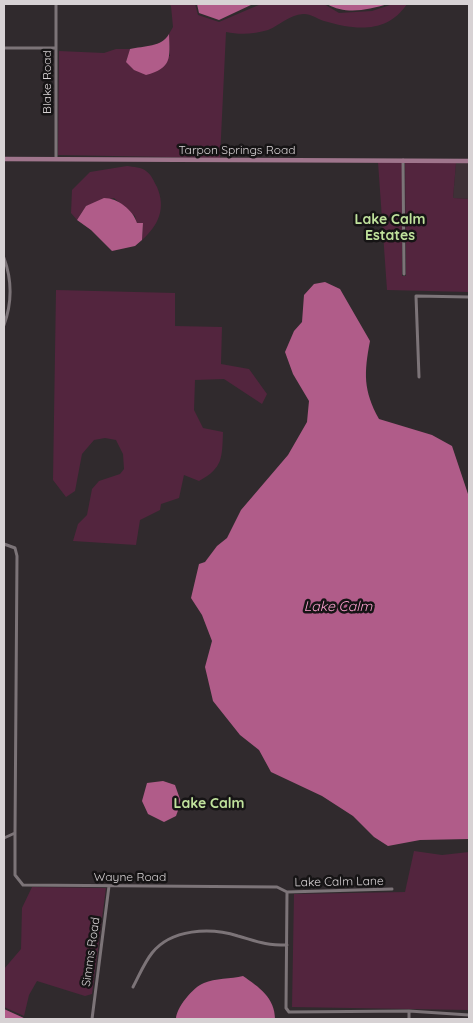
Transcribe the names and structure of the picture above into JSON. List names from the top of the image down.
{
  "streets": {
    "main road": ["Tarpon Springs Road"],
    "street": [
      "Blake Road",
      "Wayne Road",
      "Lake Calm Lane",
      "Simms Road"
    ]
  },
  "crossings": [
    ["Blake Road", "Tarpon Springs Road"],
    ["Wayne Road", "Lake Calm Lane"],
    ["Wayne Road", "Simms Road"]
  ],
  "districts": ["Lake Calm Estates", "Lake Calm"],
  "water": ["Lake Calm"]
}
